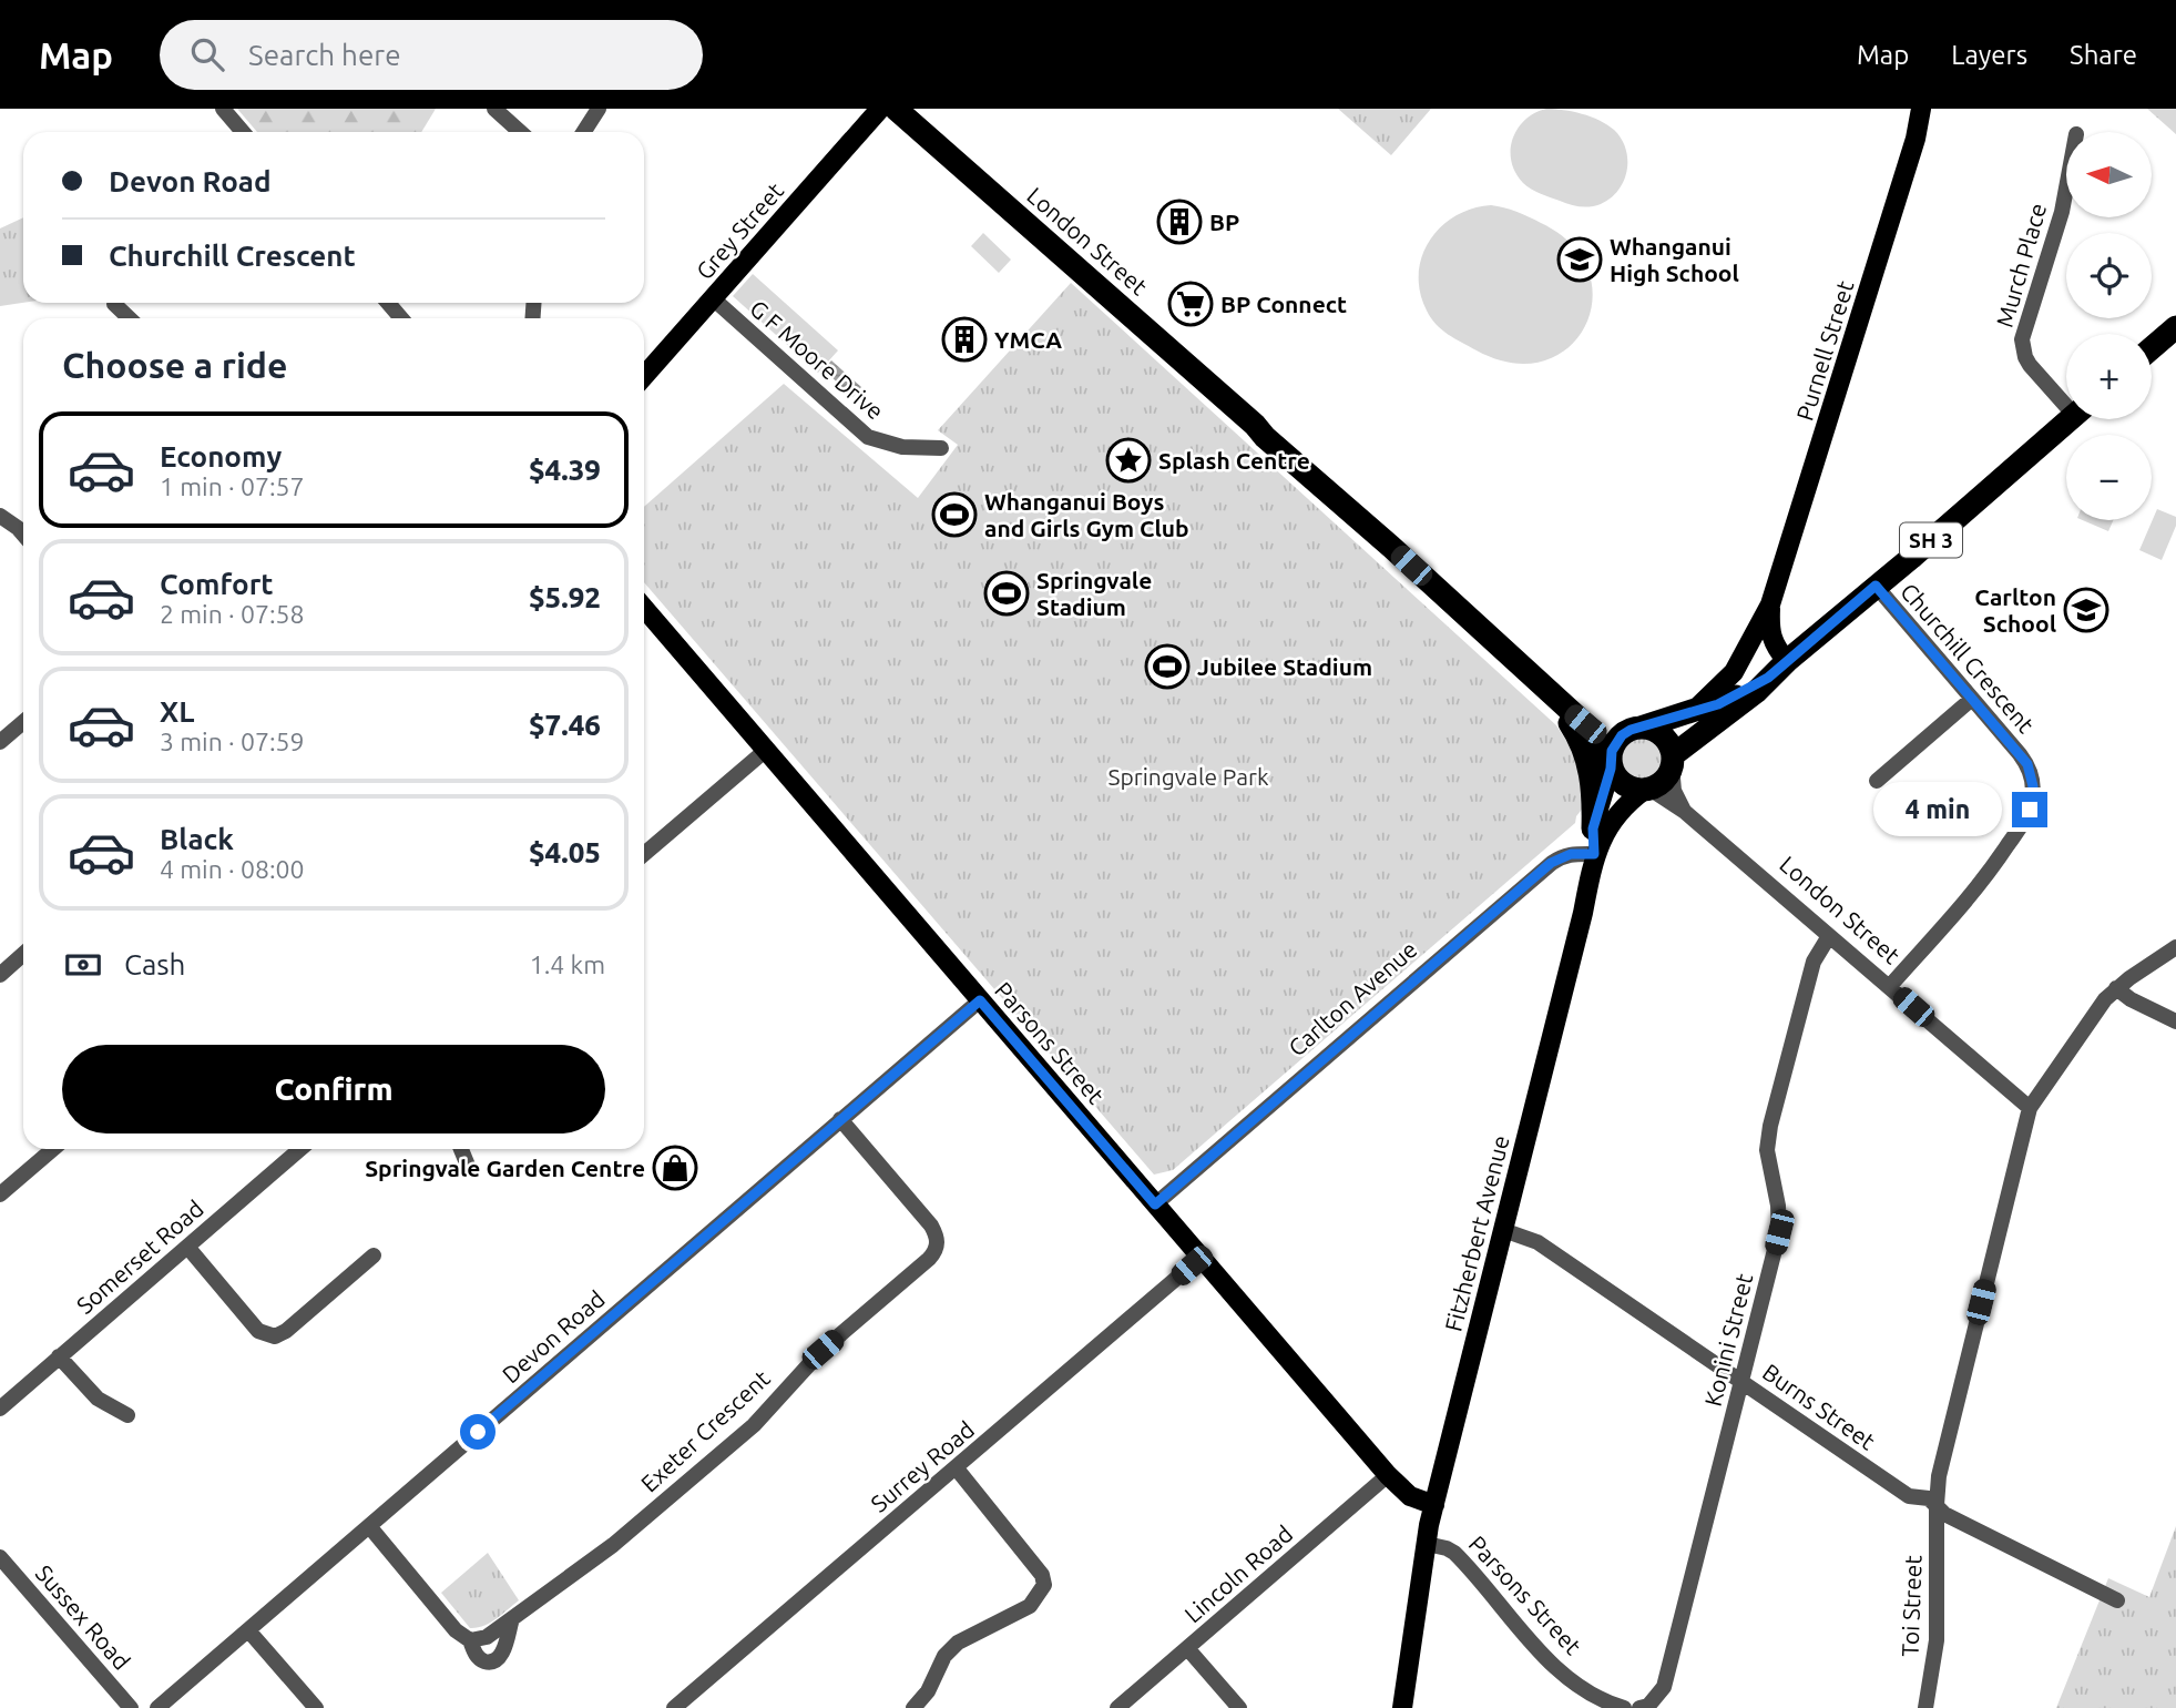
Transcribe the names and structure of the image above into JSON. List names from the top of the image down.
{
  "streets": {
    "highway": ["London Street", "SH 3"],
    "main road": [
      "Grey Street",
      "Purnell Street",
      "Parsons Street",
      "Fitzherbert Avenue"
    ],
    "street": [
      "Murch Place",
      "G F Moore Drive",
      "Churchill Crescent",
      "Carlton Avenue",
      "Somerset Road",
      "Devon Road",
      "Konini Street",
      "Burns Street",
      "Exeter Crescent",
      "Surrey Road",
      "Lincoln Road",
      "Toi Street",
      "Sussex Road"
    ]
  },
  "crossings": [
    ["Grey Street", "G F Moore Drive"],
    ["London Street", "SH 3"],
    ["London Street", "Churchill Crescent"],
    ["London Street", "Fitzherbert Avenue"],
    ["London Street", "Konini Street"],
    ["London Street", "Toi Street"],
    ["Purnell Street", "SH 3"],
    ["SH 3", "Churchill Crescent"],
    ["SH 3", "Fitzherbert Avenue"],
    ["Carlton Avenue", "Parsons Street"],
    ["Carlton Avenue", "Fitzherbert Avenue"],
    ["Parsons Street", "Fitzherbert Avenue"],
    ["Parsons Street", "Devon Road"],
    ["Parsons Street", "Surrey Road"],
    ["Parsons Street", "Lincoln Road"],
    ["Fitzherbert Avenue", "Burns Street"],
    ["Devon Road", "Exeter Crescent"],
    ["Konini Street", "Burns Street"],
    ["Burns Street", "Toi Street"]
  ],
  "parks": ["Springvale Park"],
  "places": {
    "building": ["BP", "YMCA"],
    "school or university": ["Whanganui High School", "Carlton School"],
    "supermarket": ["BP Connect"],
    "place": ["Splash Centre"],
    "sports": ["Whanganui Boys and Girls Gym Club", "Springvale Stadium", "Jubilee Stadium"],
    "shop": ["Springvale Garden Centre"]
  },
  "north": "left",
  "page": {
    "header": "Map",
    "search": "Search here",
    "nav": ["Map", "Layers", "Share"],
    "map_buttons": ["+", "−"],
    "banner": ["Devon Road", "Churchill Crescent"],
    "heading": "Choose a ride",
    "list": [
      {
        "name": "Economy",
        "note": "1 min · 07:57",
        "value": "$4.39"
      },
      {
        "name": "Comfort",
        "note": "2 min · 07:58",
        "value": "$5.92"
      },
      {
        "name": "XL",
        "note": "3 min · 07:59",
        "value": "$7.46"
      },
      {
        "name": "Black",
        "note": "4 min · 08:00",
        "value": "$4.05"
      }
    ],
    "bubble": "4 min",
    "pay": ["Cash", "1.4 km"],
    "buttons": "Confirm"
  }
}
